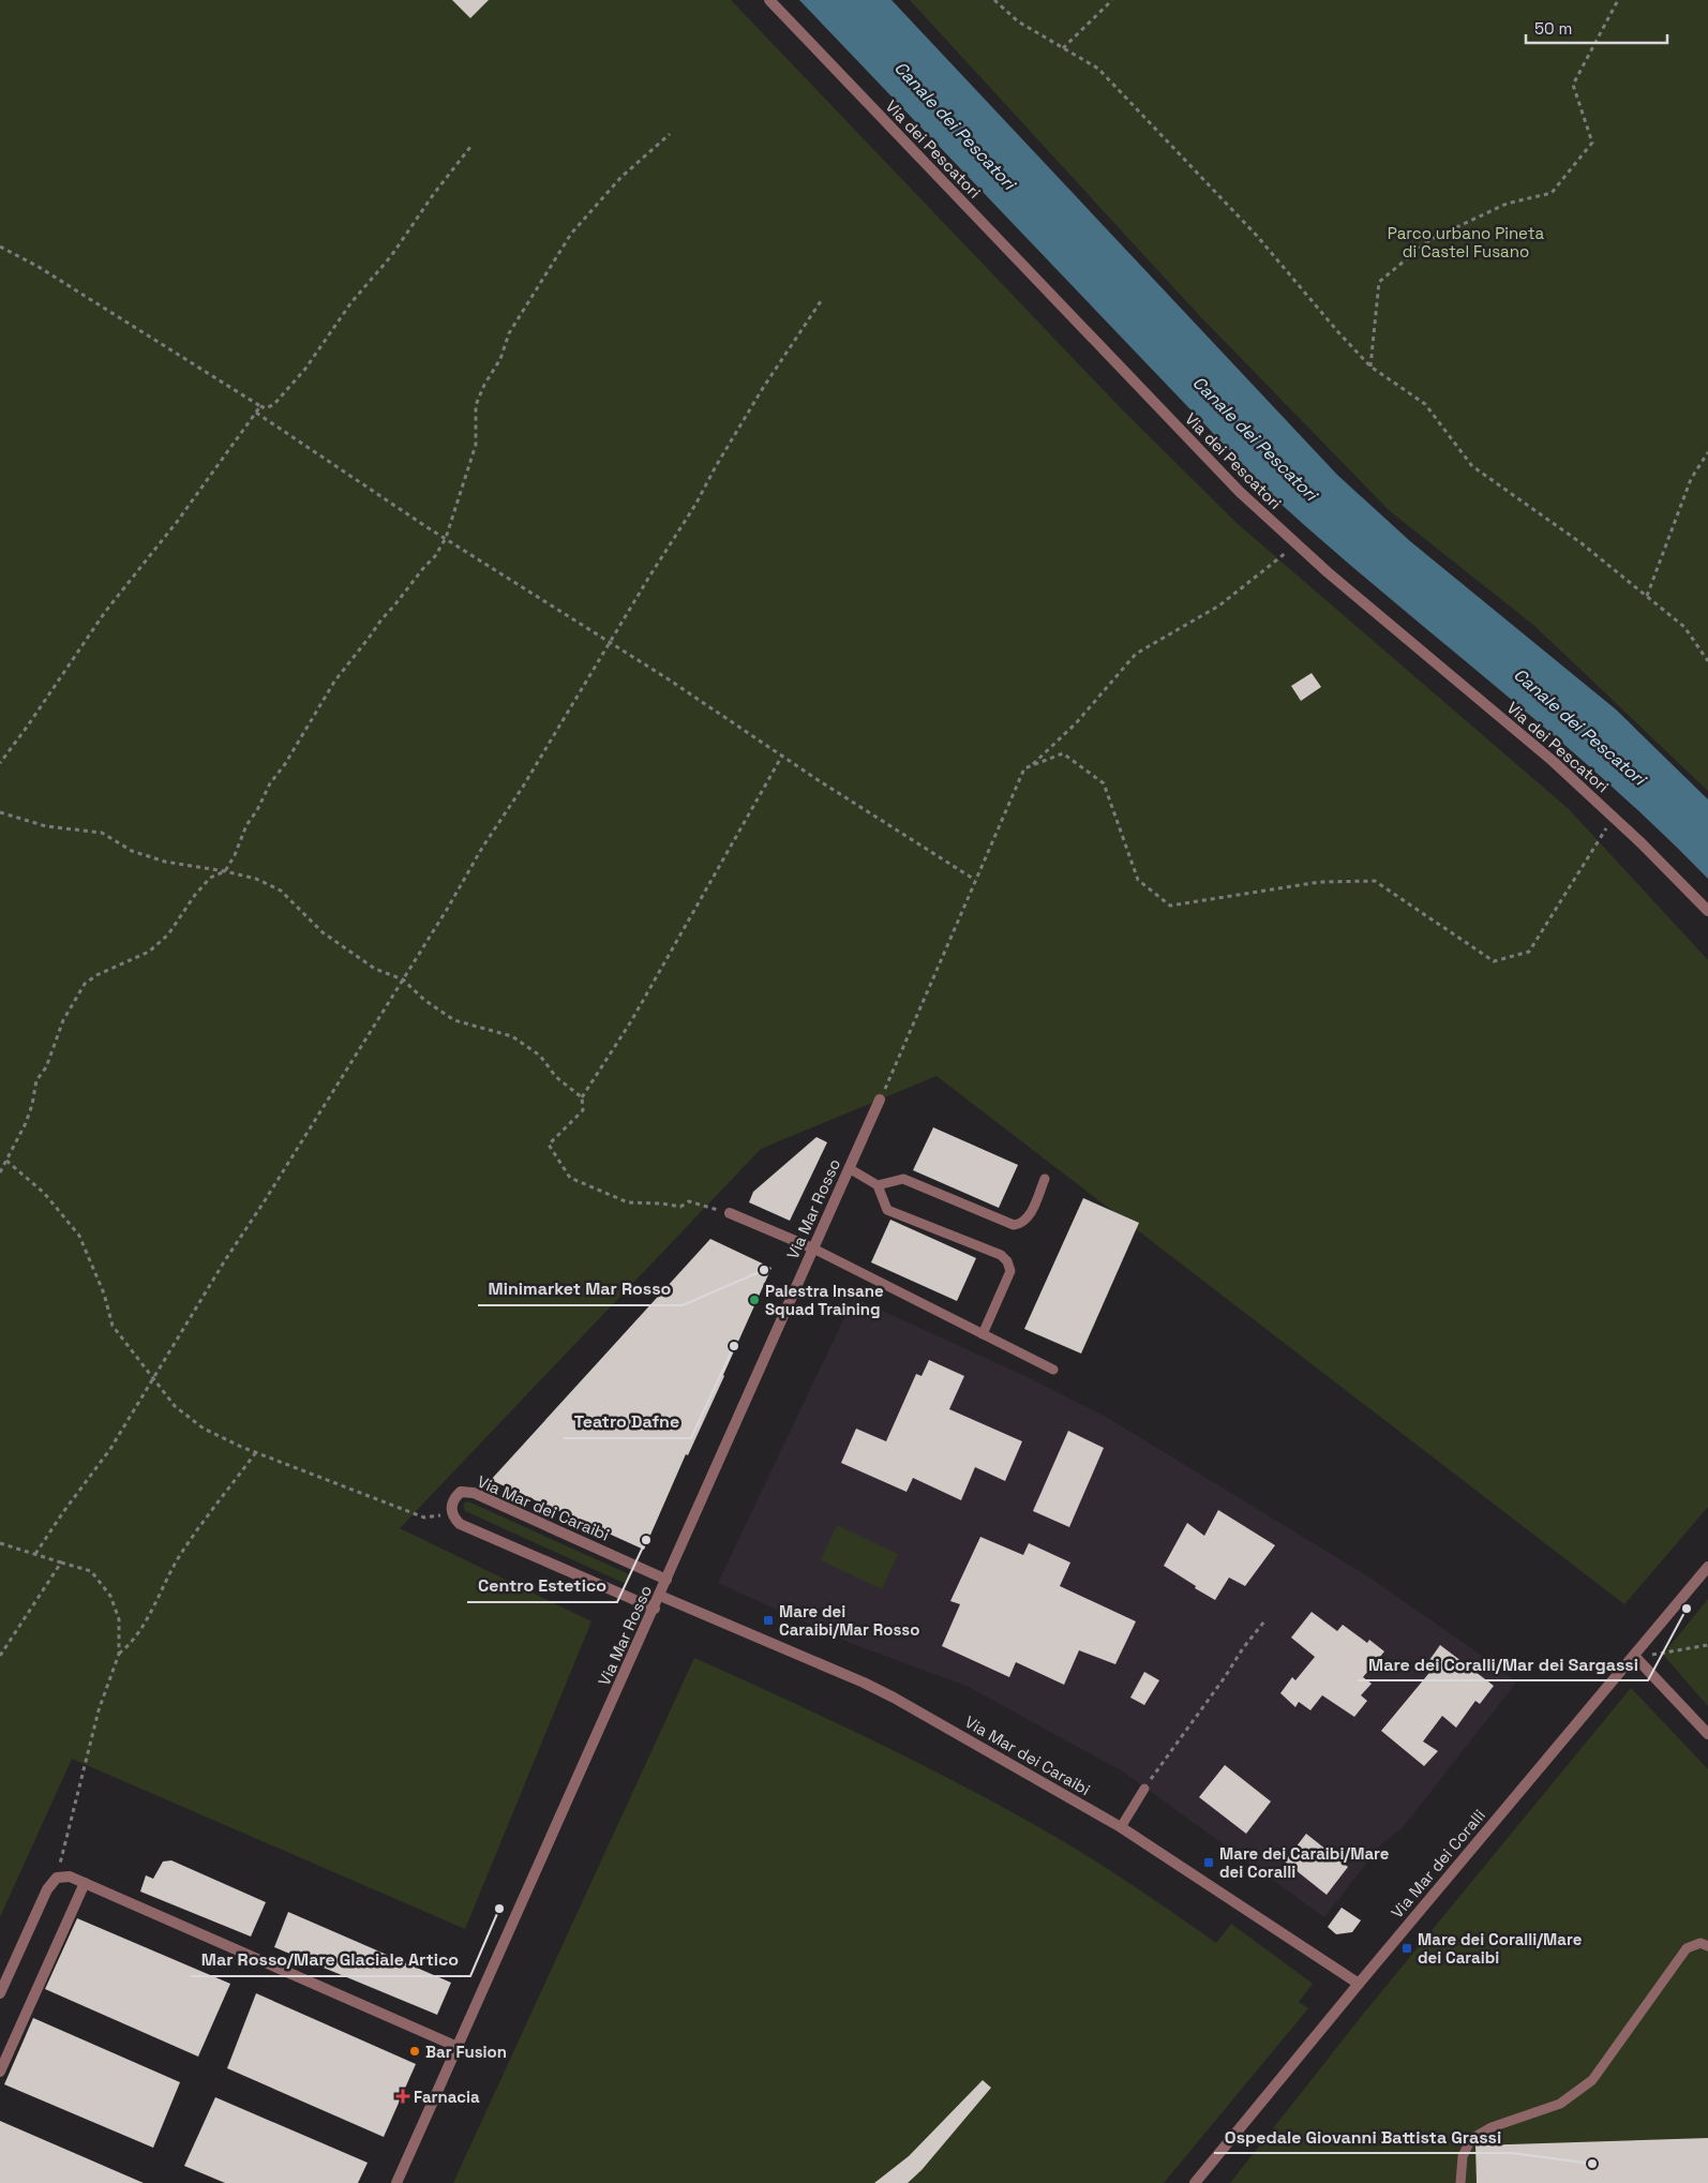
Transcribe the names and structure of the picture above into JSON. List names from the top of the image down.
{
  "streets": {
    "street": [
      "Via dei Pescatori",
      "Via Mar Rosso",
      "Via Mar dei Caraibi",
      "Via Mar dei Coralli"
    ]
  },
  "crossings": [
    ["Via Mar Rosso", "Via Mar dei Caraibi"],
    ["Via Mar dei Caraibi", "Via Mar dei Coralli"]
  ],
  "water": ["Canale dei Pescatori"],
  "parks": ["Parco urbano Pineta di Castel Fusano"],
  "places": {
    "other": [
      "Minimarket Mar Rosso",
      "Palestra Insane Squad Training",
      "Teatro Dafne",
      "Centro Estetico",
      "Mare dei Coralli/Mar dei Sargassi",
      "Mar Rosso/Mare Glaciale Artico",
      "Bar Fusion",
      "Ospedale Giovanni Battista Grassi"
    ],
    "transit": ["Mare dei Caraibi/Mar Rosso", "Mare dei Caraibi/Mare dei Coralli", "Mare dei Coralli/Mare dei Caraibi"],
    "health": ["Farnacia"]
  },
  "scale_bar": "50 m"
}
